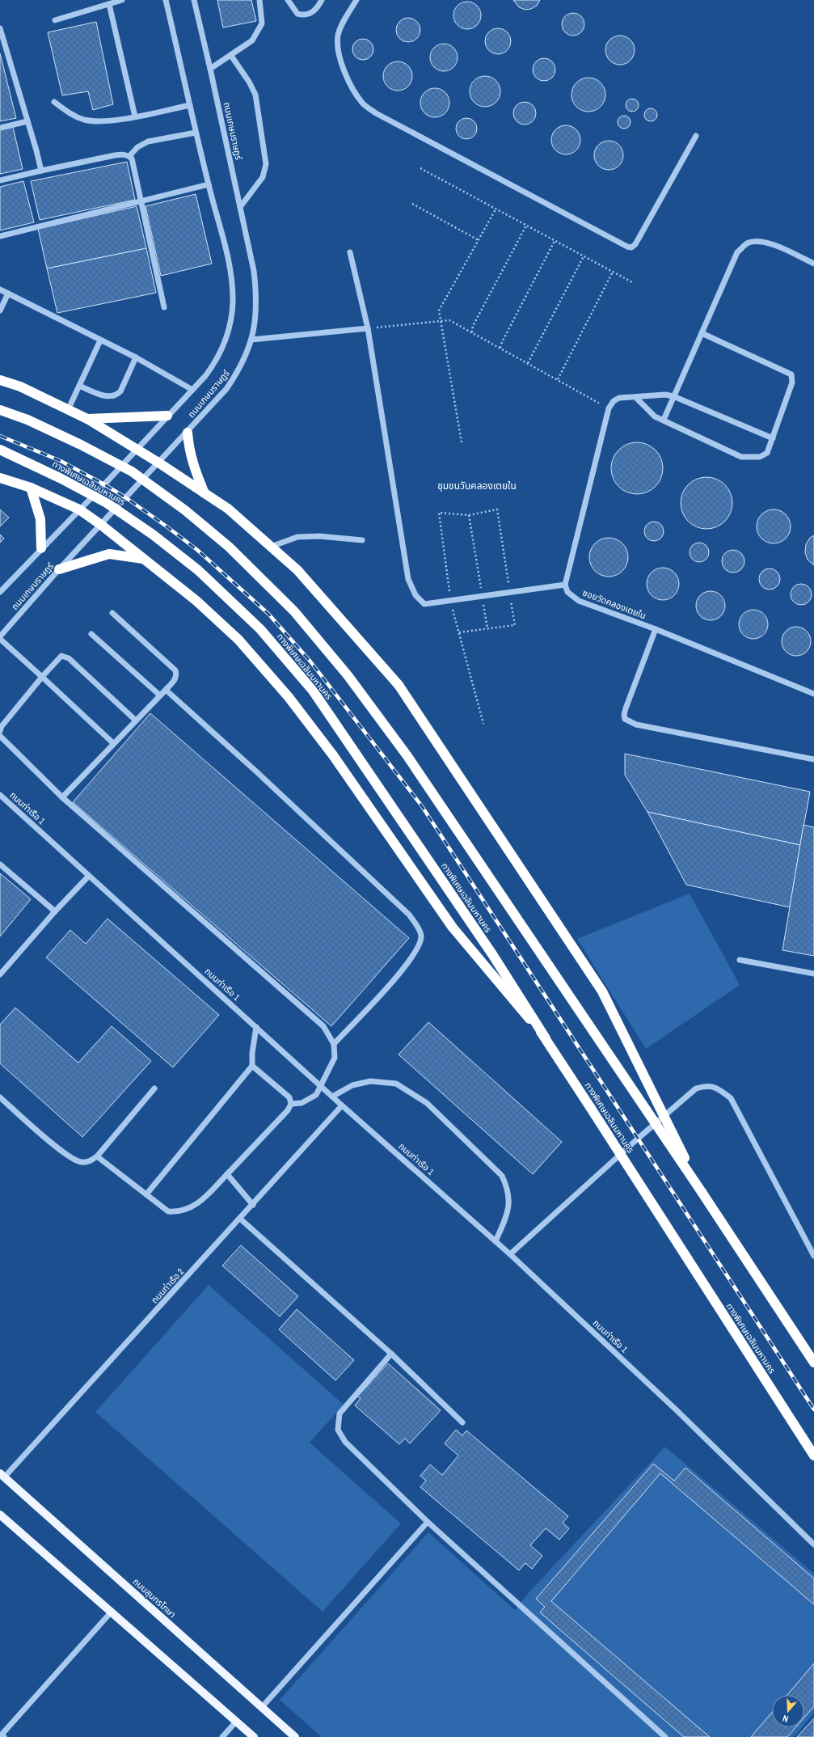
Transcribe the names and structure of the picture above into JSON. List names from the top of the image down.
{
  "streets": {
    "highway": ["ทางพิเศษเฉลิมมหานคร"],
    "main road": ["ถนนสุนทรโกษา"],
    "street": [
      "ถนนเกษมราษฎร์",
      "ซอยวัดคลองเตยใน",
      "ถนนท่าเรือ 1",
      "ถนนท่าเรือ 2"
    ]
  },
  "crossings": [
    ["ถนนท่าเรือ 1", "ถนนท่าเรือ 2"],
    ["ถนนท่าเรือ 2", "ถนนสุนทรโกษา"]
  ],
  "districts": ["ชุมชนวันคลองเตยใน"],
  "north": "bottom"
}
